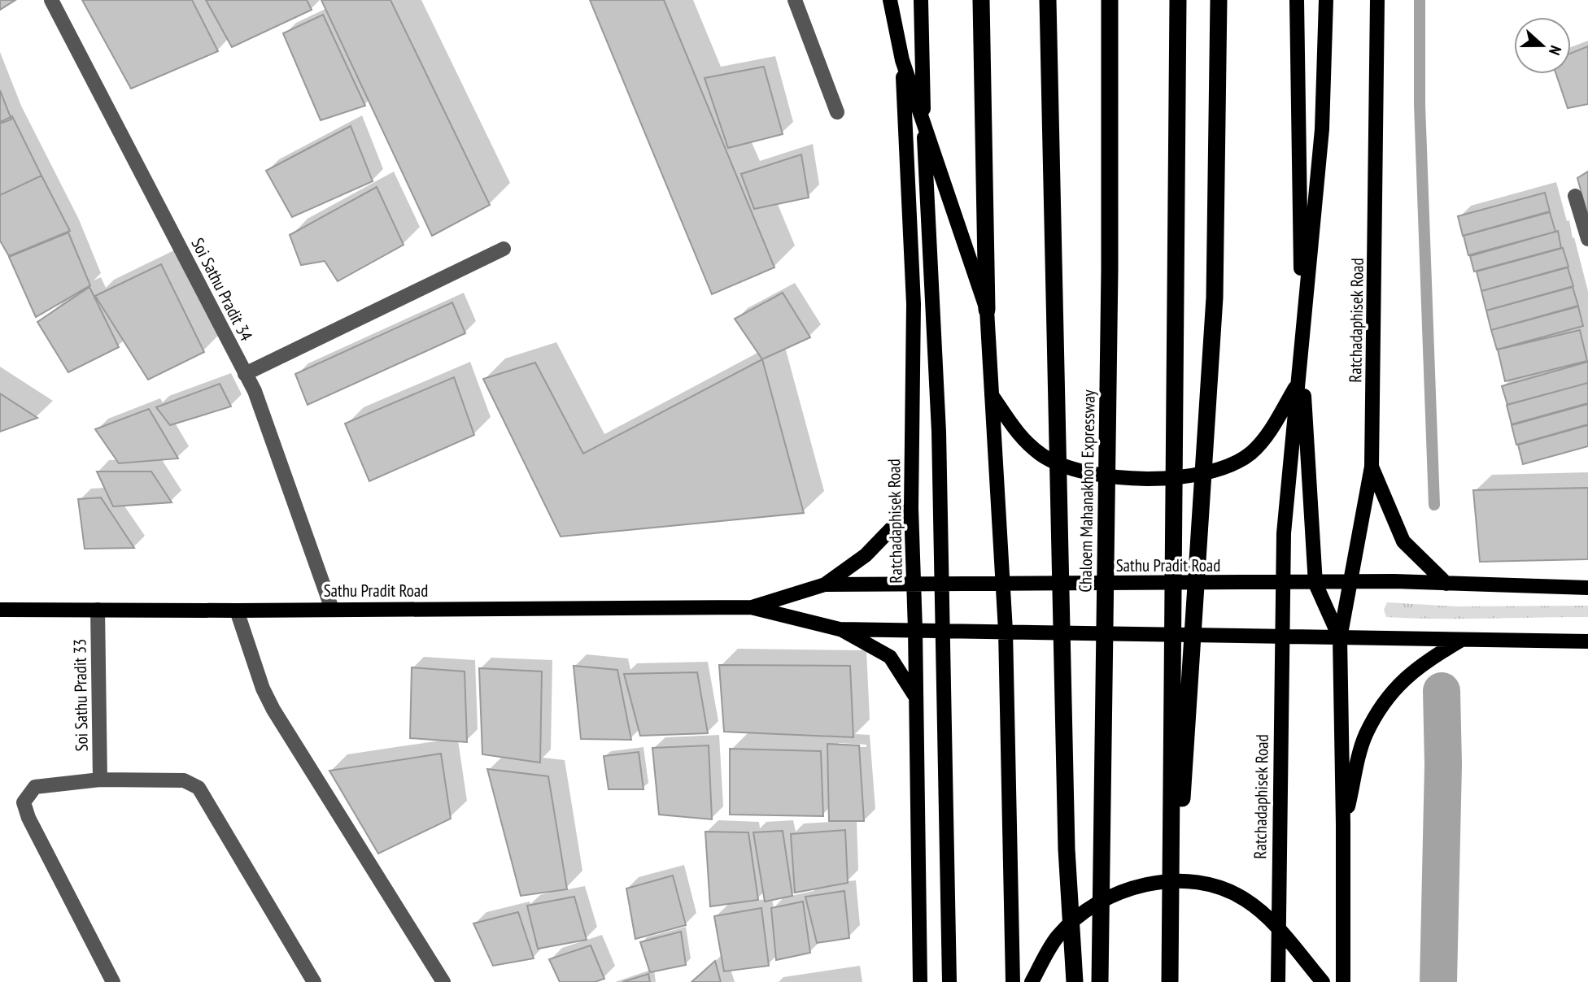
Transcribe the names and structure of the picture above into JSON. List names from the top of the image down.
{
  "streets": {
    "highway": ["Chaloem Mahanakhon Expressway"],
    "main road": ["Ratchadaphisek Road", "Sathu Pradit Road"],
    "street": ["Soi Sathu Pradit 34", "Soi Sathu Pradit 33"]
  },
  "crossings": [
    ["Soi Sathu Pradit 34", "Sathu Pradit Road"],
    ["Ratchadaphisek Road", "Sathu Pradit Road"],
    ["Sathu Pradit Road", "Soi Sathu Pradit 33"]
  ],
  "north": "right"
}
